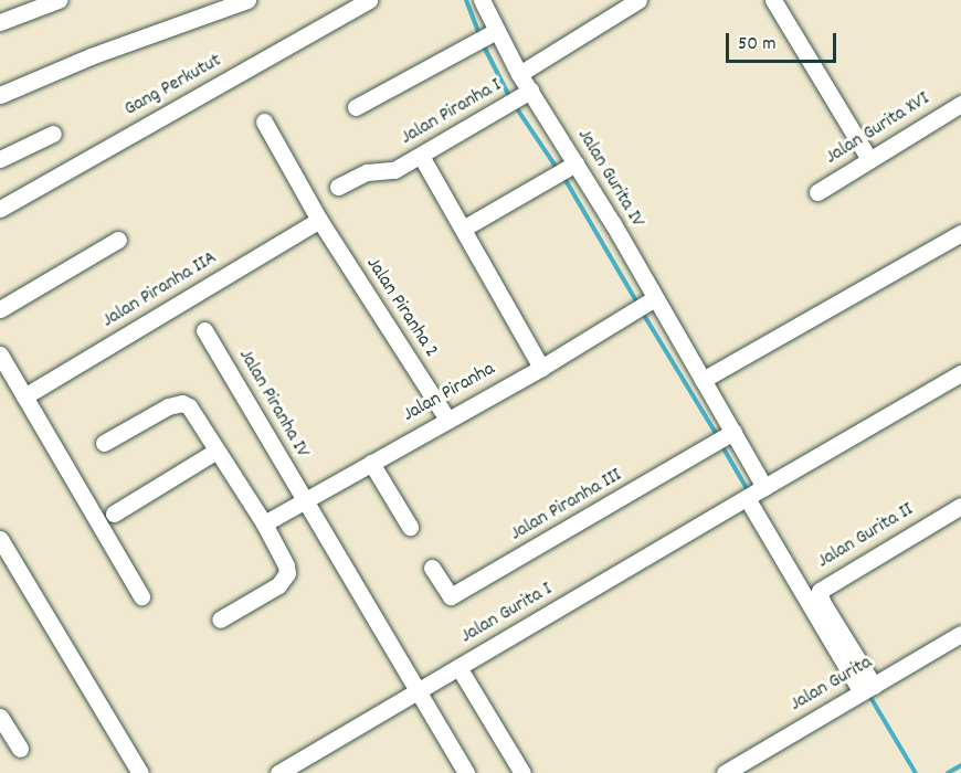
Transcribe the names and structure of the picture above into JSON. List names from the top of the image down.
{
  "streets": {
    "street": [
      "Gang Perkutut",
      "Jalan Piranha I",
      "Jalan Gurita XVI",
      "Jalan Gurita IV",
      "Jalan Piranha IIA",
      "Jalan Piranha 2",
      "Jalan Piranha",
      "Jalan Piranha IV",
      "Jalan Piranha III",
      "Jalan Gurita II",
      "Jalan Gurita I",
      "Jalan Gurita"
    ]
  },
  "crossings": [
    ["Jalan Piranha I", "Jalan Gurita IV"],
    ["Jalan Gurita IV", "Jalan Piranha"],
    ["Jalan Gurita IV", "Jalan Piranha III"],
    ["Jalan Gurita IV", "Jalan Gurita II"],
    ["Jalan Gurita IV", "Jalan Gurita I"],
    ["Jalan Piranha IIA", "Jalan Piranha 2"],
    ["Jalan Piranha 2", "Jalan Piranha"],
    ["Jalan Piranha", "Jalan Piranha IV"],
    ["Jalan Piranha IV", "Jalan Gurita I"],
    ["Jalan Gurita II", "Jalan Gurita"]
  ],
  "scale_bar": "50 m"
}
